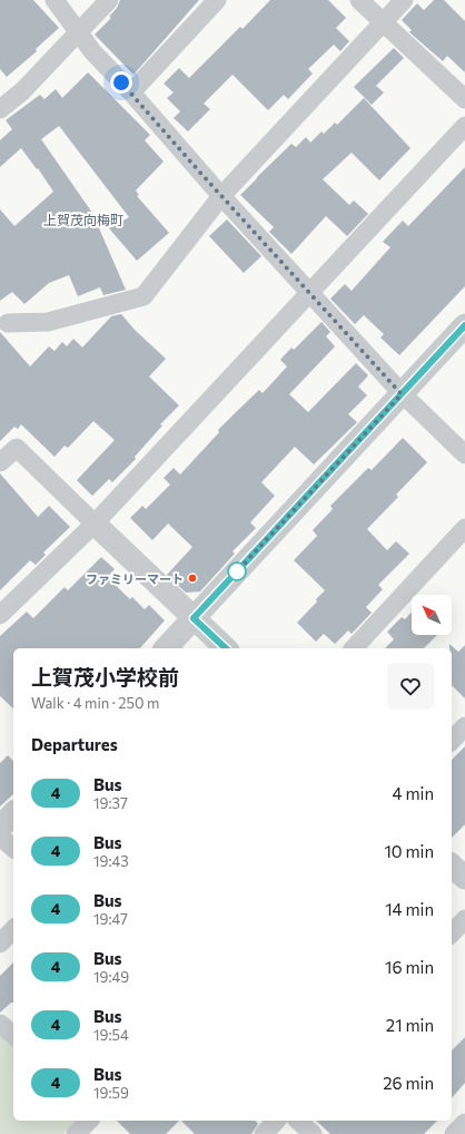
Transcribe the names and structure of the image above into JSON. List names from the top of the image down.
{
  "districts": ["上賀茂向梅町"],
  "places": ["ファミリーマート"],
  "lines": ["bus line 4"],
  "north": "top left",
  "page": {
    "heading": [
      ["上賀茂小学校前", "Walk · 4 min · 250 m"],
      "Departures"
    ],
    "list": [
      {
        "mark": "4",
        "name": "Bus",
        "note": "19:37",
        "value": "4 min"
      },
      {
        "mark": "4",
        "name": "Bus",
        "note": "19:43",
        "value": "10 min"
      },
      {
        "mark": "4",
        "name": "Bus",
        "note": "19:47",
        "value": "14 min"
      },
      {
        "mark": "4",
        "name": "Bus",
        "note": "19:49",
        "value": "16 min"
      },
      {
        "mark": "4",
        "name": "Bus",
        "note": "19:54",
        "value": "21 min"
      },
      {
        "mark": "4",
        "name": "Bus",
        "note": "19:59",
        "value": "26 min"
      }
    ]
  }
}
